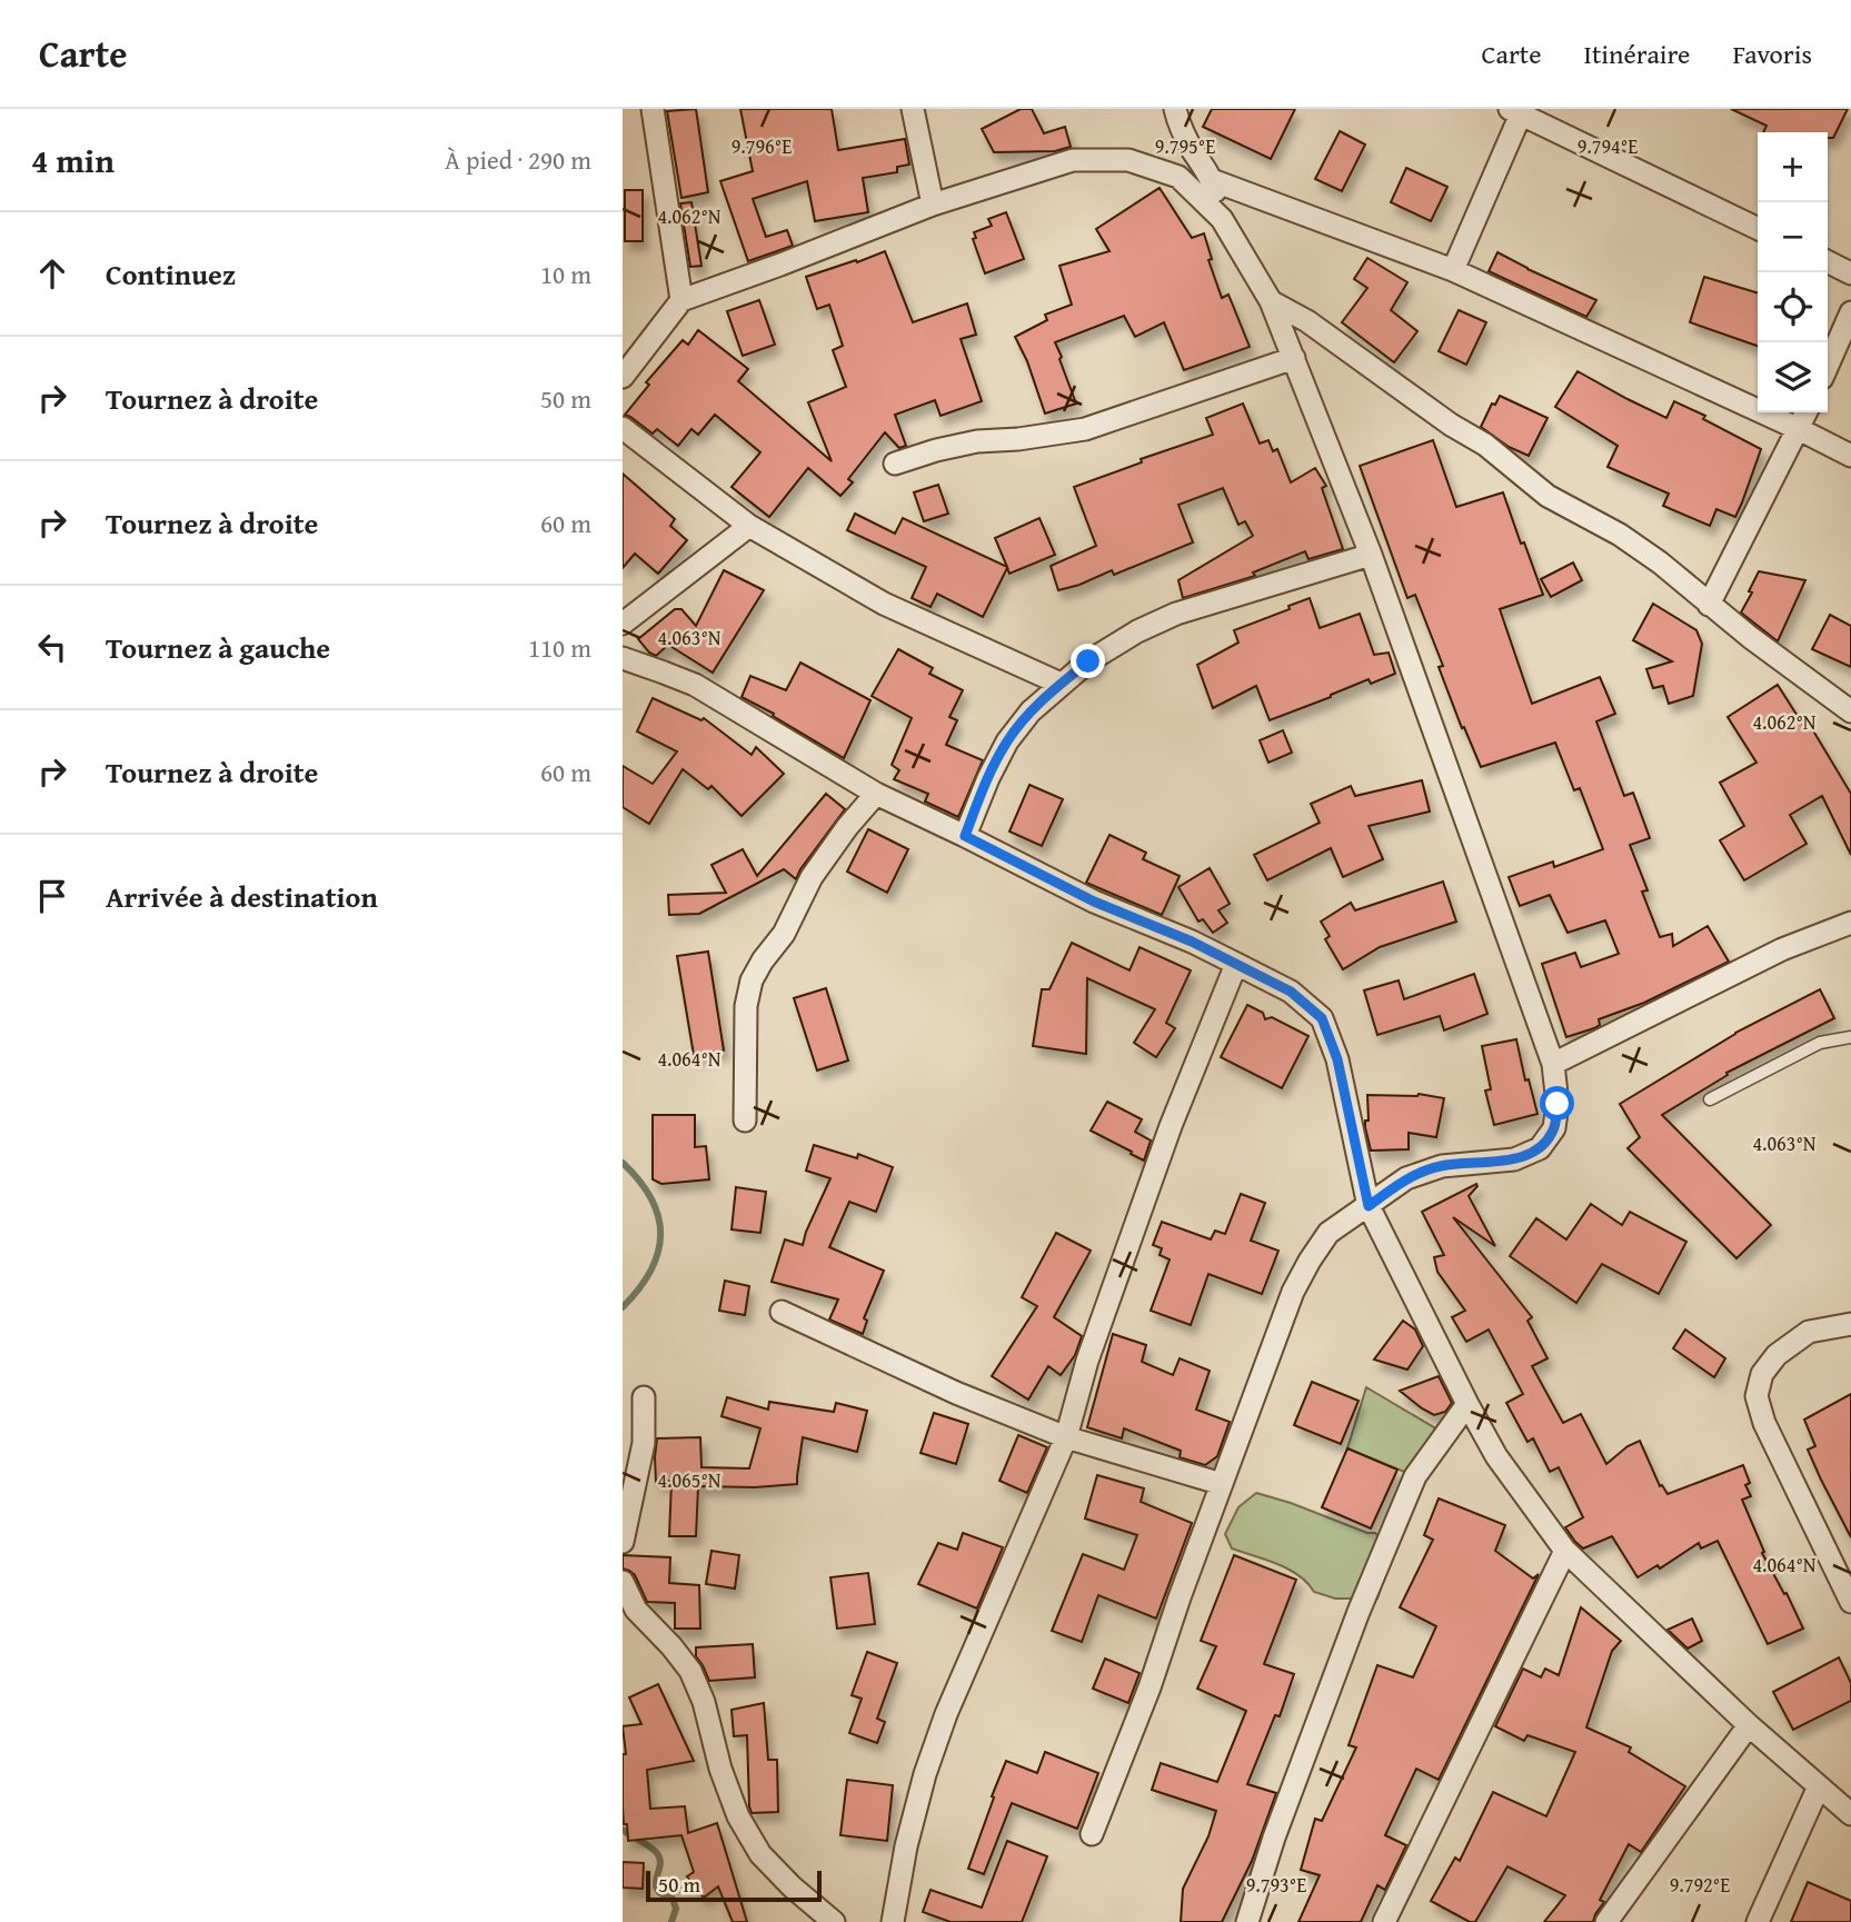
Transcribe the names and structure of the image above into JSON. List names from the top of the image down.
{
  "scale_bar": "50 m",
  "page": {
    "header": "Carte",
    "nav": ["Carte", "Itinéraire", "Favoris"],
    "heading": ["4 min", "À pied · 290 m"],
    "map_buttons": ["+", "−"],
    "list": [
      ["Continuez", "10 m"],
      ["Tournez à droite", "50 m"],
      ["Tournez à droite", "60 m"],
      ["Tournez à gauche", "110 m"],
      ["Tournez à droite", "60 m"],
      "Arrivée à destination"
    ],
    "scale": "50 m"
  },
  "coordinates": [
    "9.796°E",
    "9.795°E",
    "9.794°E",
    "4.062°N",
    "4.063°N",
    "4.064°N",
    "4.065°N",
    "9.793°E",
    "9.792°E"
  ]
}
